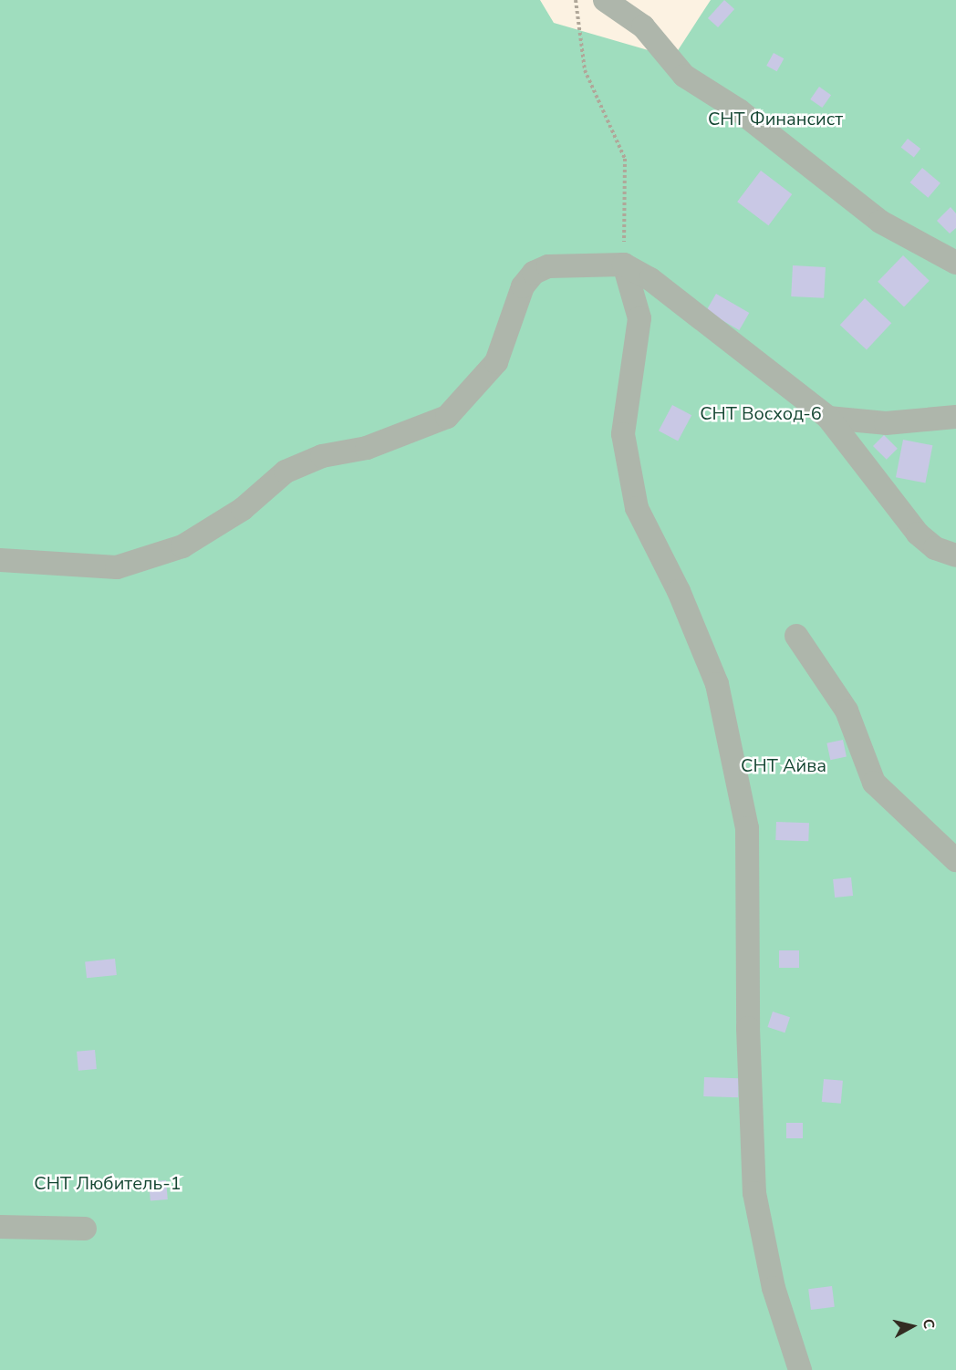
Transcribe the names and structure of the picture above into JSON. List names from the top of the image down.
{
  "parks": [
    "СНТ Финансист",
    "СНТ Восход-6",
    "СНТ Айва",
    "СНТ Любитель-1"
  ],
  "north": "right"
}
